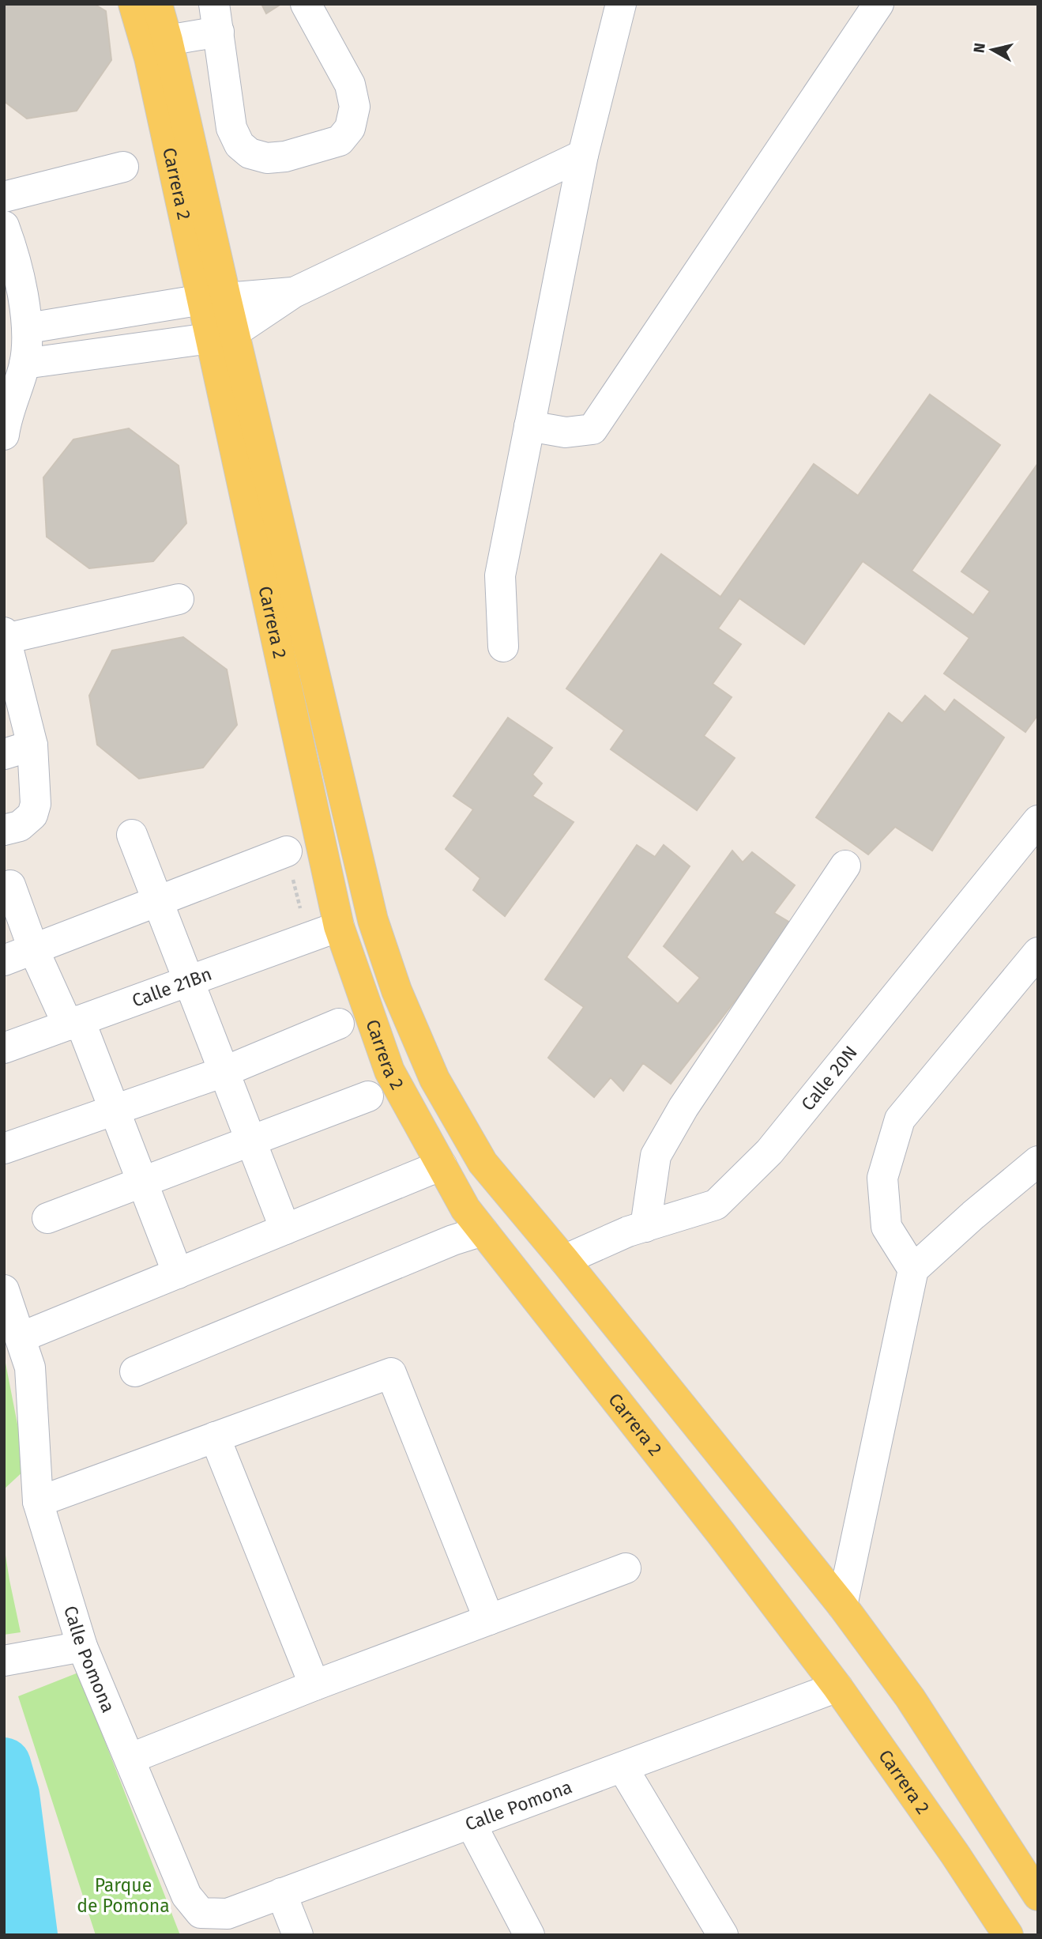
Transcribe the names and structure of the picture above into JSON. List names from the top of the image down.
{
  "streets": {
    "main road": ["Carrera 2"],
    "street": ["Calle 21Bn", "Calle 20N", "Calle Pomona"]
  },
  "crossings": [
    ["Carrera 2", "Calle 21Bn"],
    ["Carrera 2", "Calle 20N"],
    ["Carrera 2", "Calle Pomona"]
  ],
  "parks": ["Parque de Pomona"],
  "north": "left"
}
